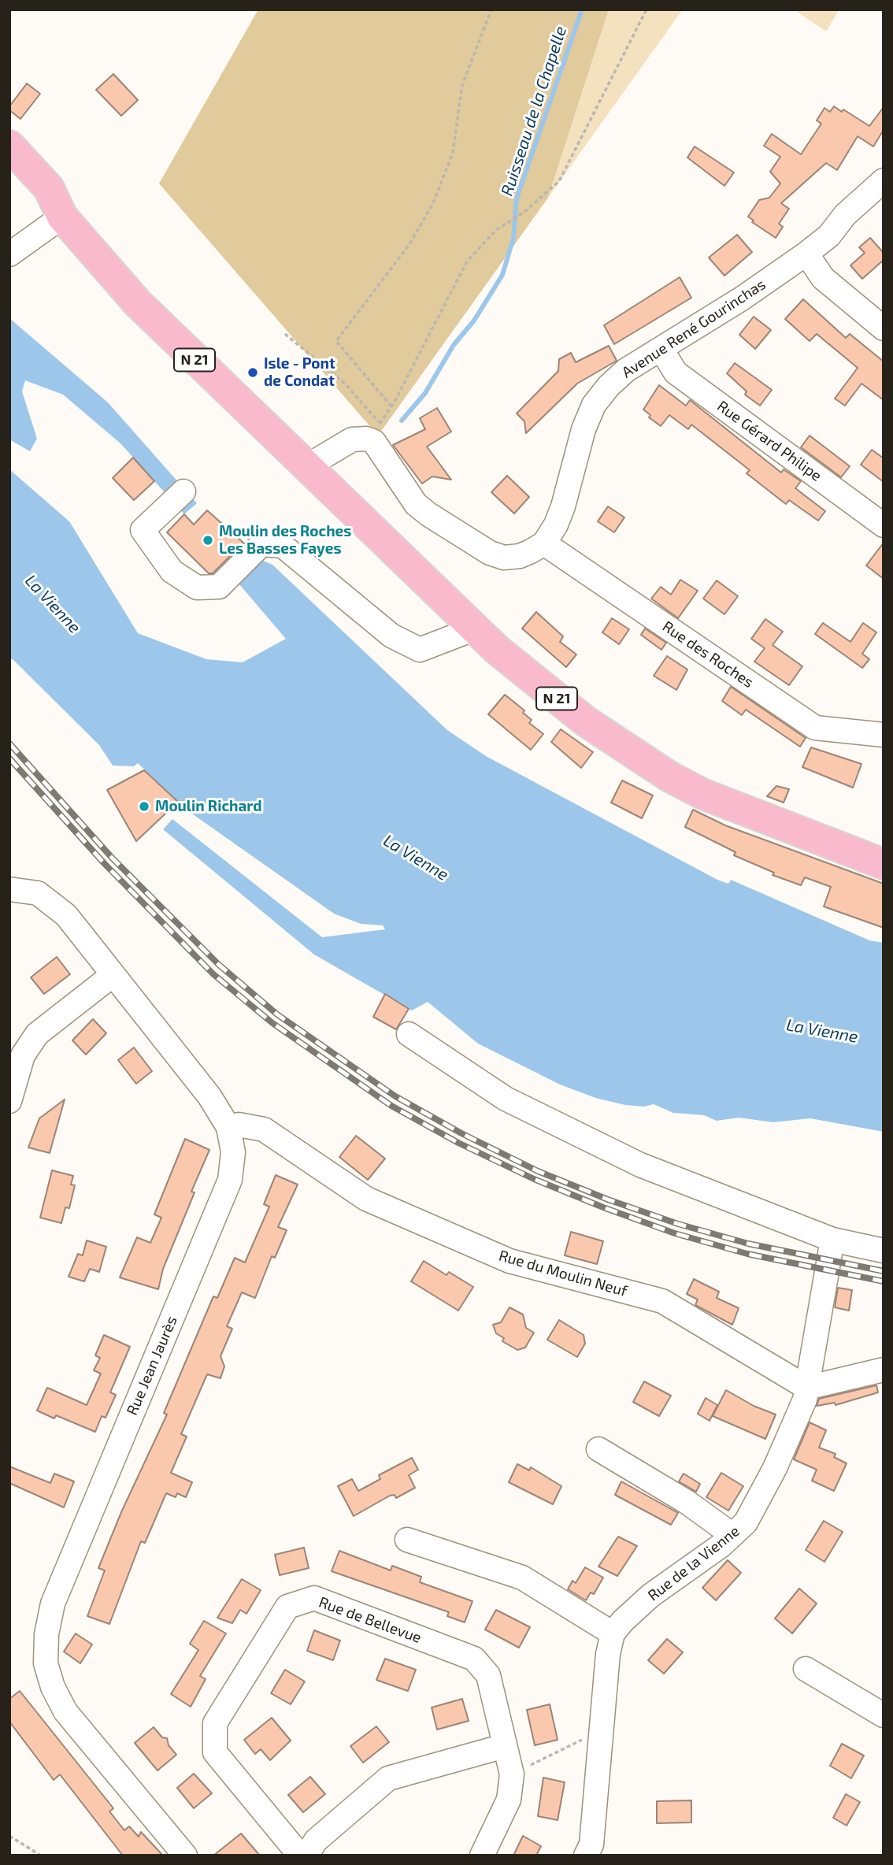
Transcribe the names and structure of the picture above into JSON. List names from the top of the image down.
{
  "streets": {
    "main road": ["N 21"],
    "street": [
      "Avenue René Gourinchas",
      "Rue Gérard Philipe",
      "Rue des Roches",
      "Rue du Moulin Neuf",
      "Rue Jean Jaurès",
      "Rue de la Vienne",
      "Rue de Bellevue"
    ]
  },
  "crossings": [
    ["Avenue René Gourinchas", "Rue Gérard Philipe"],
    ["Avenue René Gourinchas", "Rue des Roches"],
    ["Rue du Moulin Neuf", "Rue Jean Jaurès"],
    ["Rue du Moulin Neuf", "Rue de la Vienne"]
  ],
  "water": ["Ruisseau de la Chapelle", "La Vienne"],
  "places": ["Isle - Pont de Condat", "Moulin des Roches Les Basses Fayes", "Moulin Richard"]
}
